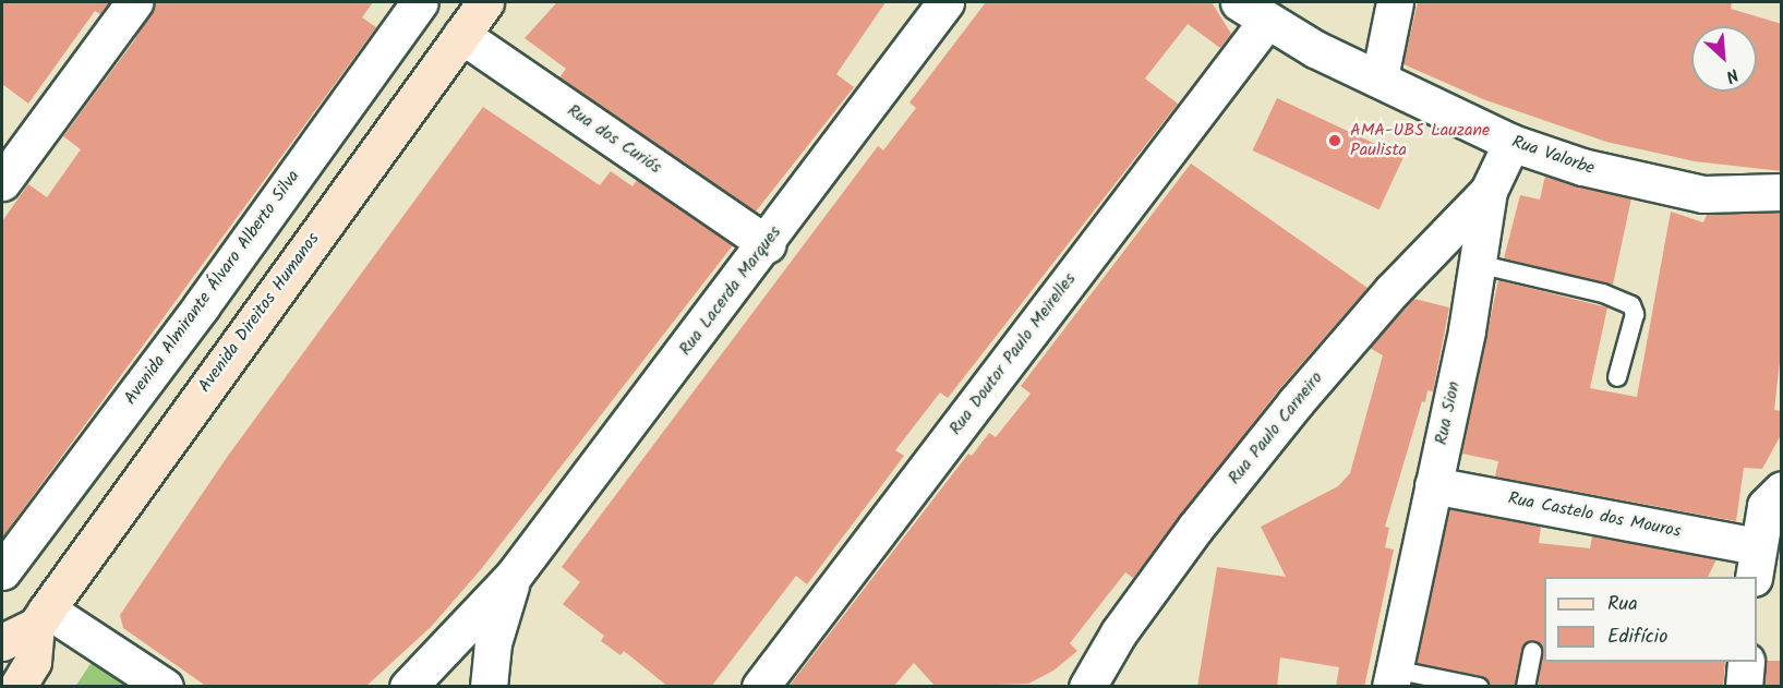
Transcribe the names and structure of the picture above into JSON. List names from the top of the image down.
{
  "streets": {
    "main road": ["Avenida Direitos Humanos"],
    "street": [
      "Rua dos Curiós",
      "Rua Valorbe",
      "Avenida Almirante Álvaro Alberto Silva",
      "Rua Lacerda Marques",
      "Rua Doutor Paulo Meirelles",
      "Rua Sion",
      "Rua Paulo Carneiro",
      "Rua Castelo dos Mouros"
    ]
  },
  "crossings": [
    ["Rua dos Curiós", "Rua Lacerda Marques"],
    ["Rua dos Curiós", "Avenida Direitos Humanos"],
    ["Rua Valorbe", "Rua Doutor Paulo Meirelles"],
    ["Rua Valorbe", "Rua Sion"],
    ["Rua Sion", "Rua Paulo Carneiro"],
    ["Rua Sion", "Rua Castelo dos Mouros"]
  ],
  "places": ["AMA-UBS Lauzane Paulista"],
  "legend": ["Rua", "Edifício"],
  "north": "bottom right"
}
